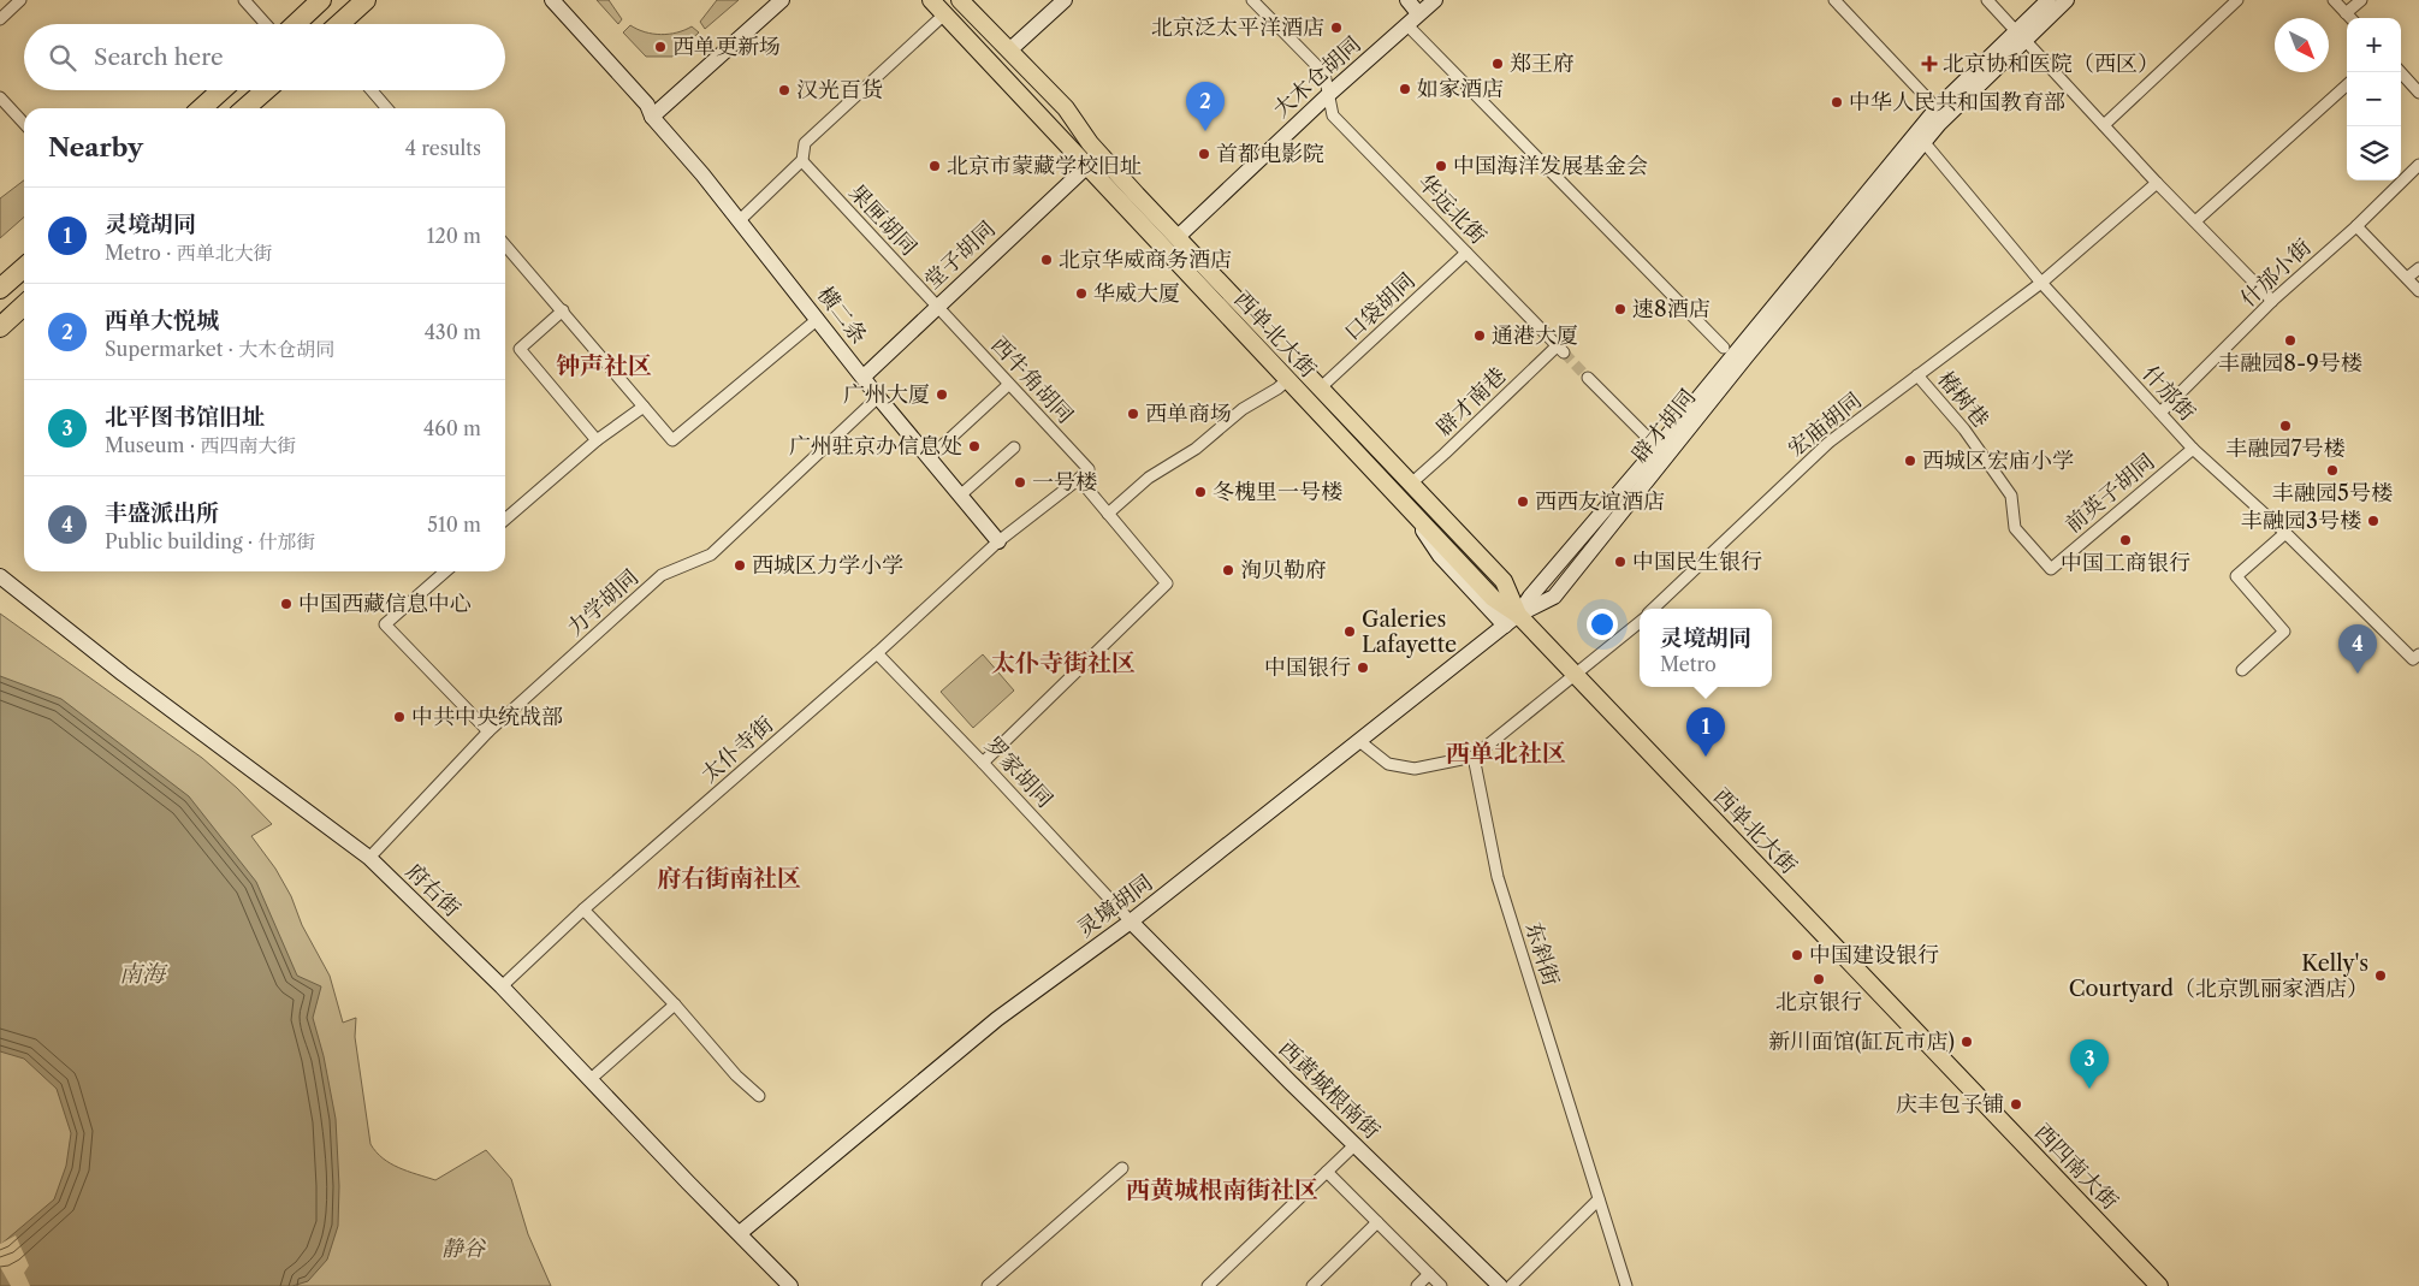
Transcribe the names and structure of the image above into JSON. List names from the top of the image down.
{
  "streets": {
    "main road": [
      "大木仓胡同",
      "堂子胡同",
      "横二条",
      "西单北大街",
      "辟才胡同",
      "府右街",
      "灵境胡同",
      "西黄城根南街",
      "西四南大街"
    ],
    "street": [
      "华远北街",
      "果匣胡同",
      "什邡小街",
      "口袋胡同",
      "西牛角胡同",
      "什邡街",
      "椿树巷",
      "辟才南巷",
      "宏庙胡同",
      "前英子胡同",
      "力学胡同",
      "太仆寺街",
      "罗家胡同",
      "东斜街"
    ]
  },
  "crossings": [
    ["大木仓胡同", "华远北街"],
    ["大木仓胡同", "西单北大街"],
    ["华远北街", "口袋胡同"],
    ["华远北街", "辟才南巷"],
    ["果匣胡同", "堂子胡同"],
    ["果匣胡同", "西牛角胡同"],
    ["堂子胡同", "横二条"],
    ["堂子胡同", "西单北大街"],
    ["堂子胡同", "西牛角胡同"],
    ["什邡小街", "什邡街"],
    ["口袋胡同", "西单北大街"],
    ["横二条", "力学胡同"],
    ["横二条", "太仆寺街"],
    ["西单北大街", "辟才南巷"],
    ["西单北大街", "辟才胡同"],
    ["西单北大街", "灵境胡同"],
    ["西单北大街", "西四南大街"],
    ["西牛角胡同", "太仆寺街"],
    ["什邡街", "宏庙胡同"],
    ["什邡街", "辟才胡同"],
    ["什邡街", "前英子胡同"],
    ["椿树巷", "宏庙胡同"],
    ["椿树巷", "前英子胡同"],
    ["辟才胡同", "灵境胡同"],
    ["力学胡同", "府右街"],
    ["太仆寺街", "罗家胡同"],
    ["太仆寺街", "府右街"],
    ["罗家胡同", "灵境胡同"],
    ["罗家胡同", "西黄城根南街"],
    ["府右街", "灵境胡同"],
    ["灵境胡同", "西黄城根南街"]
  ],
  "districts": [
    "钟声社区",
    "太仆寺街社区",
    "西单北社区",
    "府右街南社区",
    "西黄城根南街社区"
  ],
  "water": ["南海"],
  "parks": ["静谷"],
  "places": {
    "other": [
      "北京泛太平洋酒店",
      "西单更新场",
      "郑王府",
      "如家酒店",
      "汉光百货",
      "中华人民共和国教育部",
      "首都电影院",
      "北京市蒙藏学校旧址",
      "中国海洋发展基金会",
      "北京华威商务酒店",
      "华威大厦",
      "速8酒店",
      "通港大厦",
      "丰融园8-9号楼",
      "广州大厦",
      "西单商场",
      "丰融园7号楼",
      "广州驻京办信息处",
      "西城区宏庙小学",
      "丰融园5号楼",
      "一号楼",
      "冬槐里一号楼",
      "西西友谊酒店",
      "丰融园3号楼",
      "中国工商银行",
      "中国民生银行",
      "西城区力学小学",
      "洵贝勒府",
      "中国西藏信息中心",
      "Galeries Lafayette",
      "中国银行",
      "中共中央统战部",
      "中国建设银行",
      "Kelly's Courtyard（北京凯丽家酒店）",
      "北京银行",
      "新川面馆(缸瓦市店)",
      "庆丰包子铺"
    ],
    "health": ["北京协和医院（西区）"]
  },
  "north": "bottom right",
  "page": {
    "map_buttons": ["+", "−"],
    "search": "Search here",
    "pins": [
      "2",
      "4",
      "1",
      "3"
    ],
    "heading": ["Nearby", "4 results"],
    "list": [
      {
        "mark": "1",
        "name": "灵境胡同",
        "note": "Metro · 西单北大街",
        "value": "120 m"
      },
      {
        "mark": "2",
        "name": "西单大悦城",
        "note": "Supermarket · 大木仓胡同",
        "value": "430 m"
      },
      {
        "mark": "3",
        "name": "北平图书馆旧址",
        "note": "Museum · 西四南大街",
        "value": "460 m"
      },
      {
        "mark": "4",
        "name": "丰盛派出所",
        "note": "Public building · 什邡街",
        "value": "510 m"
      }
    ],
    "popup": ["灵境胡同", "Metro"]
  }
}
